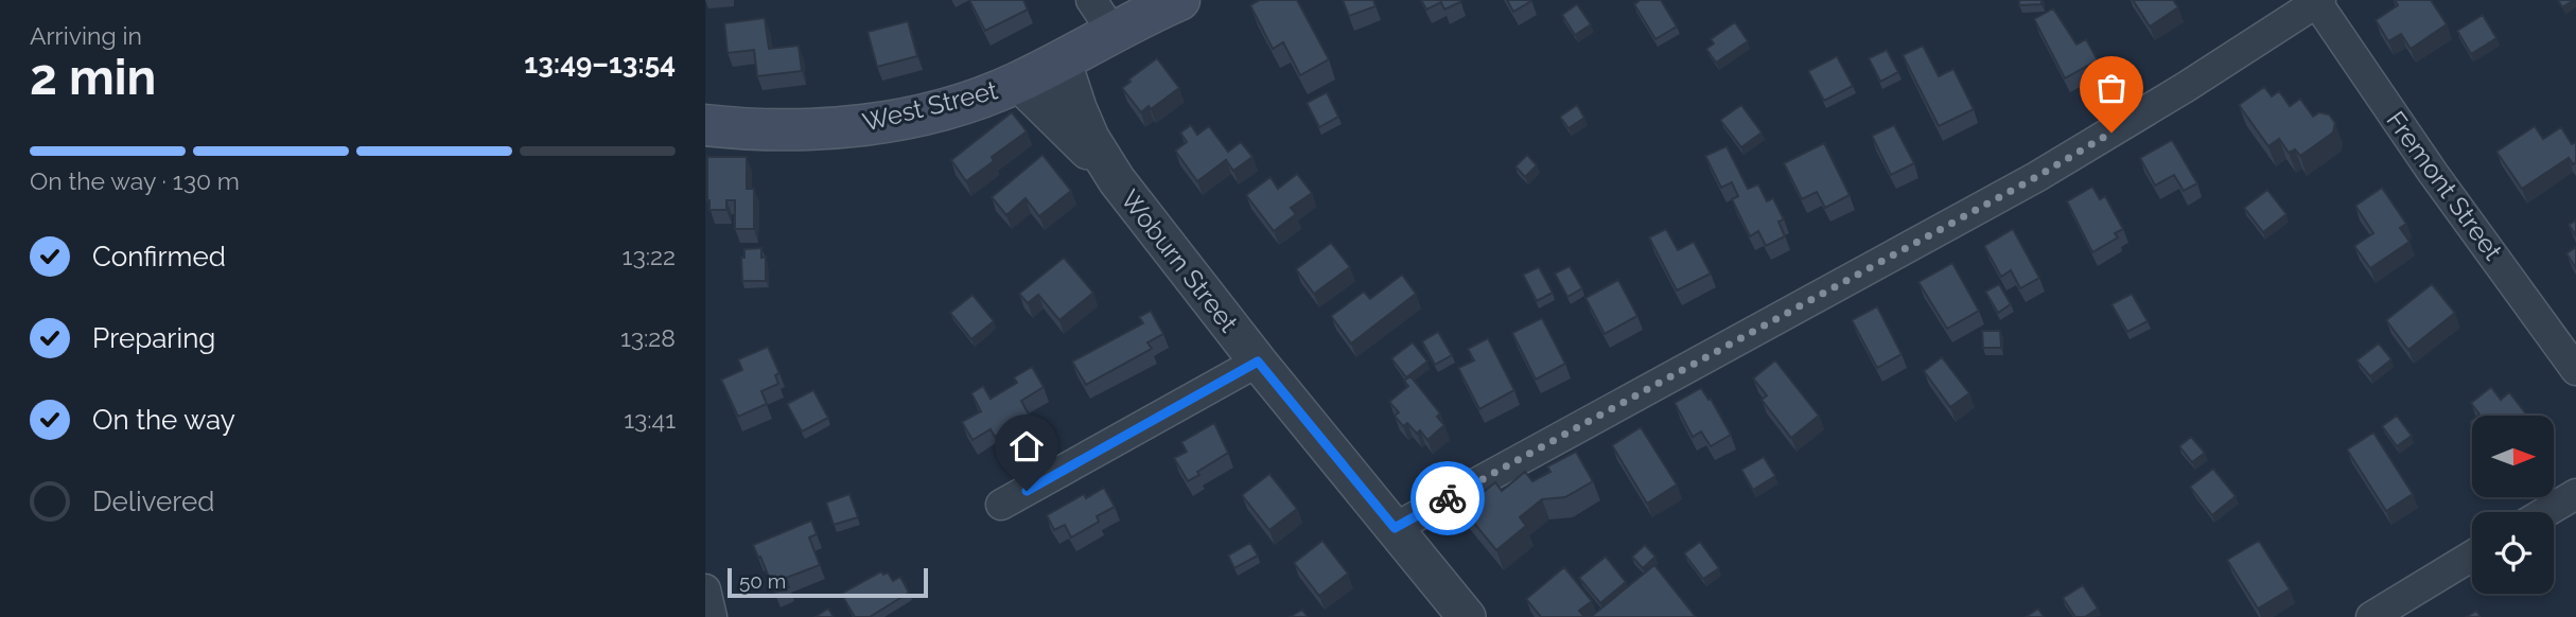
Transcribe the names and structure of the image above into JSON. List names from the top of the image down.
{
  "streets": {
    "main road": ["West Street"],
    "street": ["Fremont Street", "Woburn Street"]
  },
  "crossings": [
    ["West Street", "Woburn Street"]
  ],
  "scale_bar": "50 m",
  "north": "right",
  "page": {
    "heading": ["2 min", "Arriving in", "13:49–13:54"],
    "bar": "On the way · 130 m",
    "list": [
      ["Confirmed", "13:22"],
      ["Preparing", "13:28"],
      ["On the way", "13:41"],
      "Delivered"
    ],
    "scale": "50 m"
  }
}
